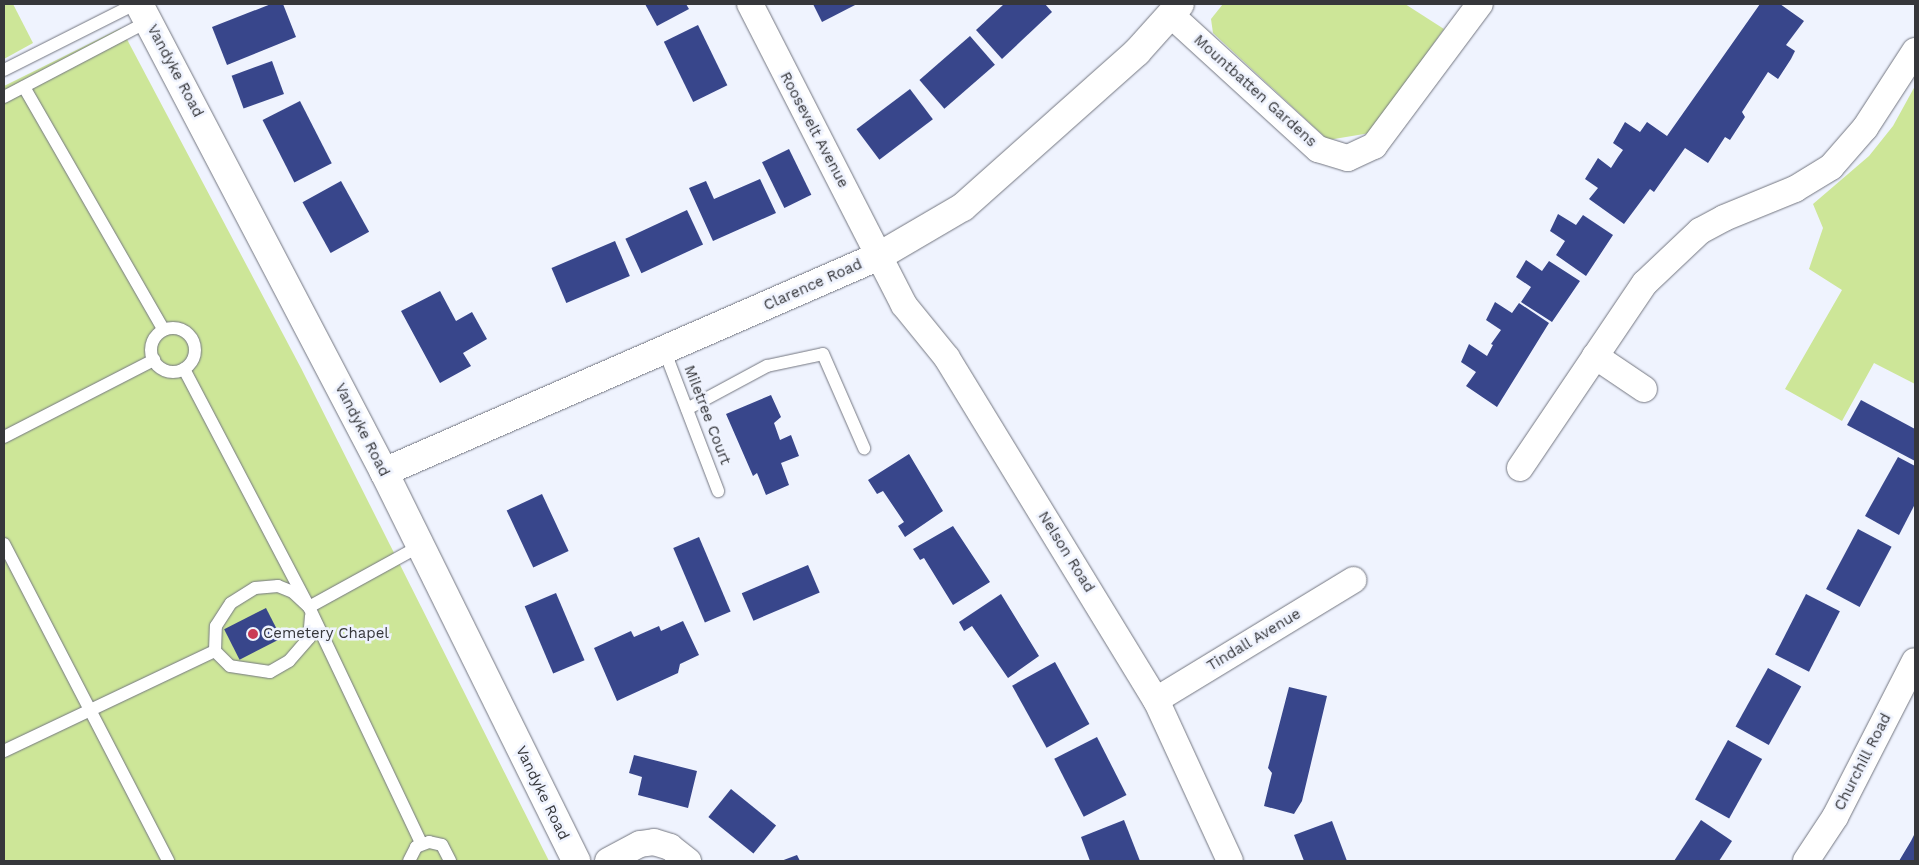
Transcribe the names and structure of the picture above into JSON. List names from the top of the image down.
{
  "streets": {
    "street": [
      "Vandyke Road",
      "Mountbatten Gardens",
      "Roosevelt Avenue",
      "Clarence Road",
      "Nelson Road",
      "Tindall Avenue",
      "Churchill Road"
    ],
    "lane": ["Miletree Court"]
  },
  "crossings": [
    ["Vandyke Road", "Clarence Road"],
    ["Mountbatten Gardens", "Clarence Road"],
    ["Roosevelt Avenue", "Clarence Road"],
    ["Roosevelt Avenue", "Nelson Road"],
    ["Clarence Road", "Miletree Court"],
    ["Clarence Road", "Nelson Road"],
    ["Nelson Road", "Tindall Avenue"]
  ],
  "places": ["Cemetery Chapel"]
}
